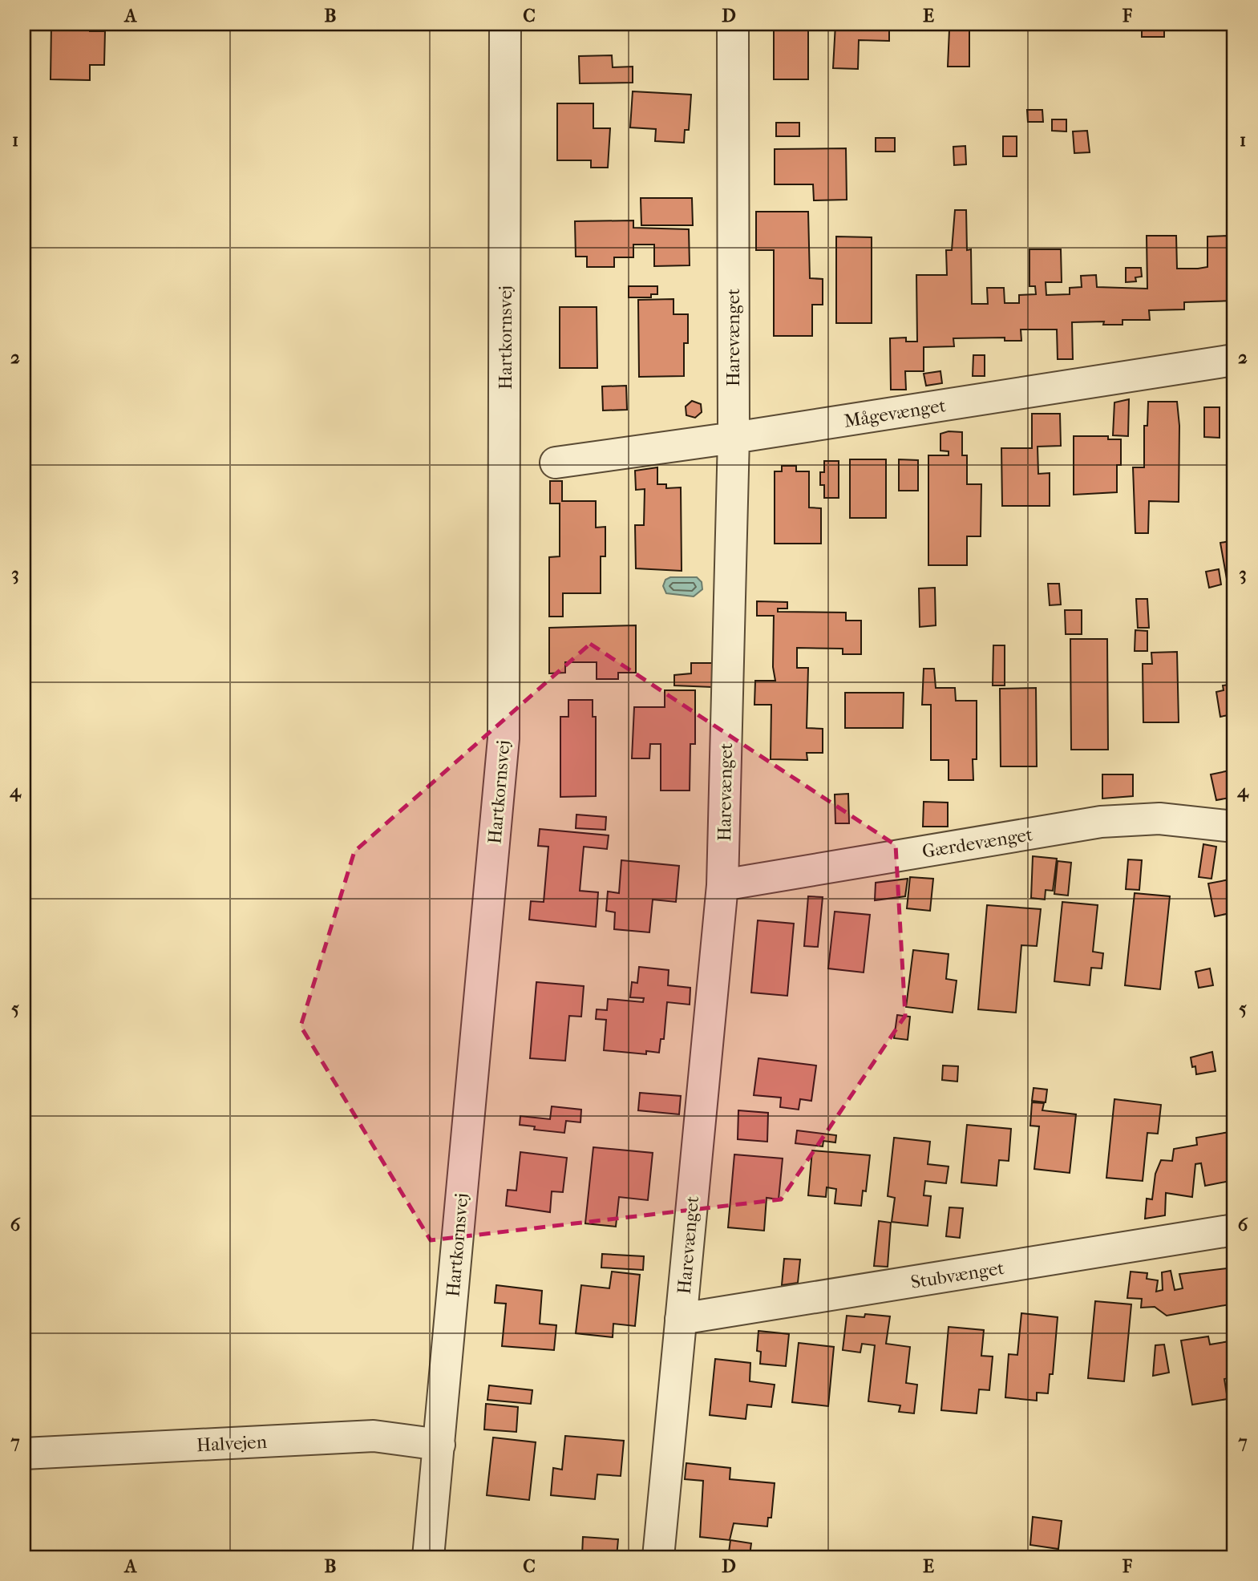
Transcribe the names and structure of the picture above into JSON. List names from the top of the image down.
{
  "streets": {
    "street": [
      "Hartkornsvej",
      "Harevænget",
      "Mågevænget",
      "Gærdevænget",
      "Stubvænget",
      "Halvejen"
    ]
  },
  "crossings": [
    ["Hartkornsvej", "Halvejen"],
    ["Harevænget", "Mågevænget"],
    ["Harevænget", "Gærdevænget"],
    ["Harevænget", "Stubvænget"]
  ],
  "grid": {
    "columns": [
      "A",
      "B",
      "C",
      "D",
      "E",
      "F"
    ],
    "rows": [
      "1",
      "2",
      "3",
      "4",
      "5",
      "6",
      "7"
    ]
  }
}
